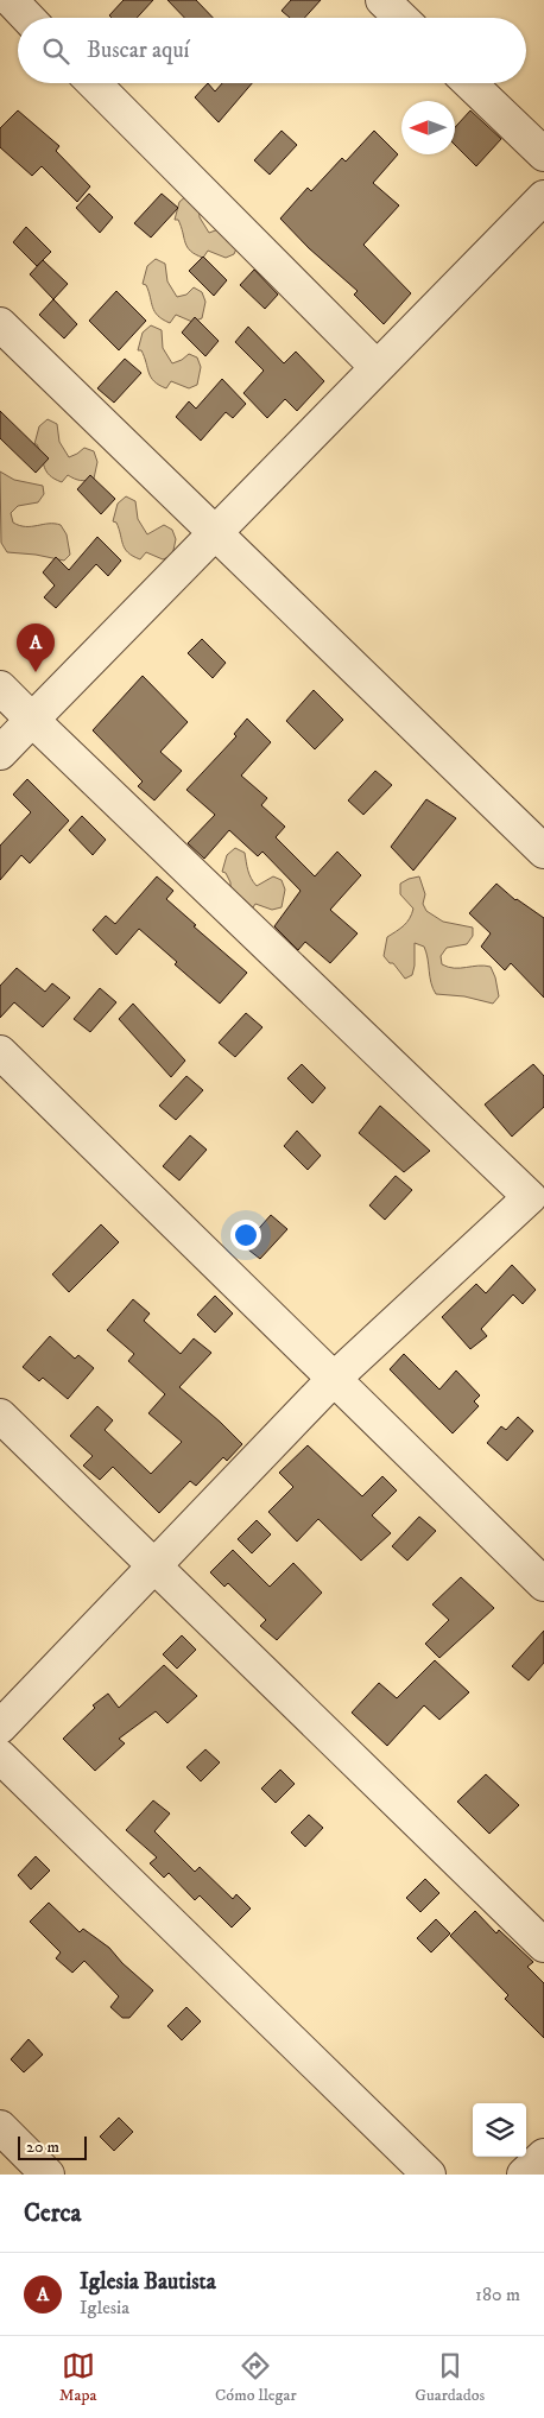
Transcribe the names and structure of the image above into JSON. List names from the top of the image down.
{
  "scale_bar": "20 m",
  "north": "left",
  "page": {
    "search": "Buscar aquí",
    "pins": "A",
    "scale": "20 m",
    "heading": "Cerca",
    "list": [
      {
        "mark": "A",
        "name": "Iglesia Bautista",
        "note": "Iglesia",
        "value": "180 m"
      }
    ],
    "nav": ["Mapa", "Cómo llegar", "Guardados"]
  }
}
